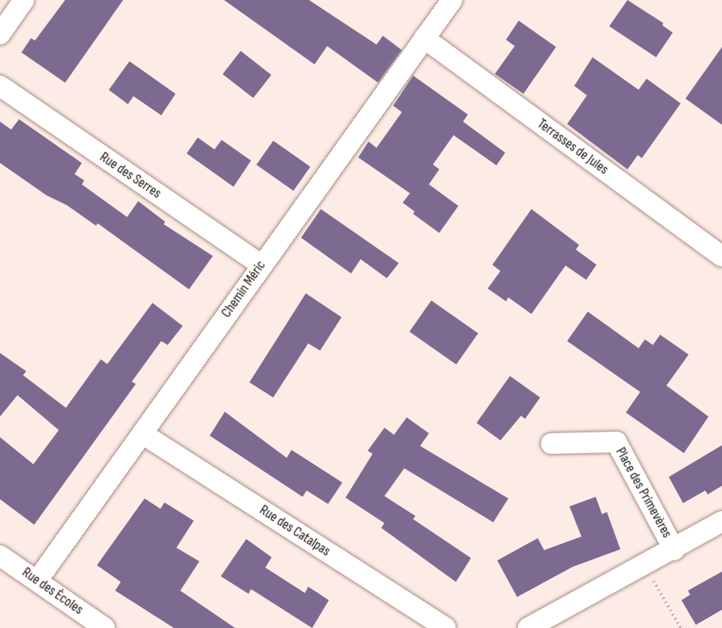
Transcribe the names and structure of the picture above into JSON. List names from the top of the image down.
{
  "streets": {
    "street": [
      "Terrasses de Jules",
      "Rue des Serres",
      "Chemin Méric",
      "Place des Primevères",
      "Rue des Catalpas",
      "Rue des Écoles"
    ]
  },
  "crossings": [
    ["Terrasses de Jules", "Chemin Méric"],
    ["Rue des Serres", "Chemin Méric"],
    ["Chemin Méric", "Rue des Catalpas"],
    ["Chemin Méric", "Rue des Écoles"]
  ]
}
